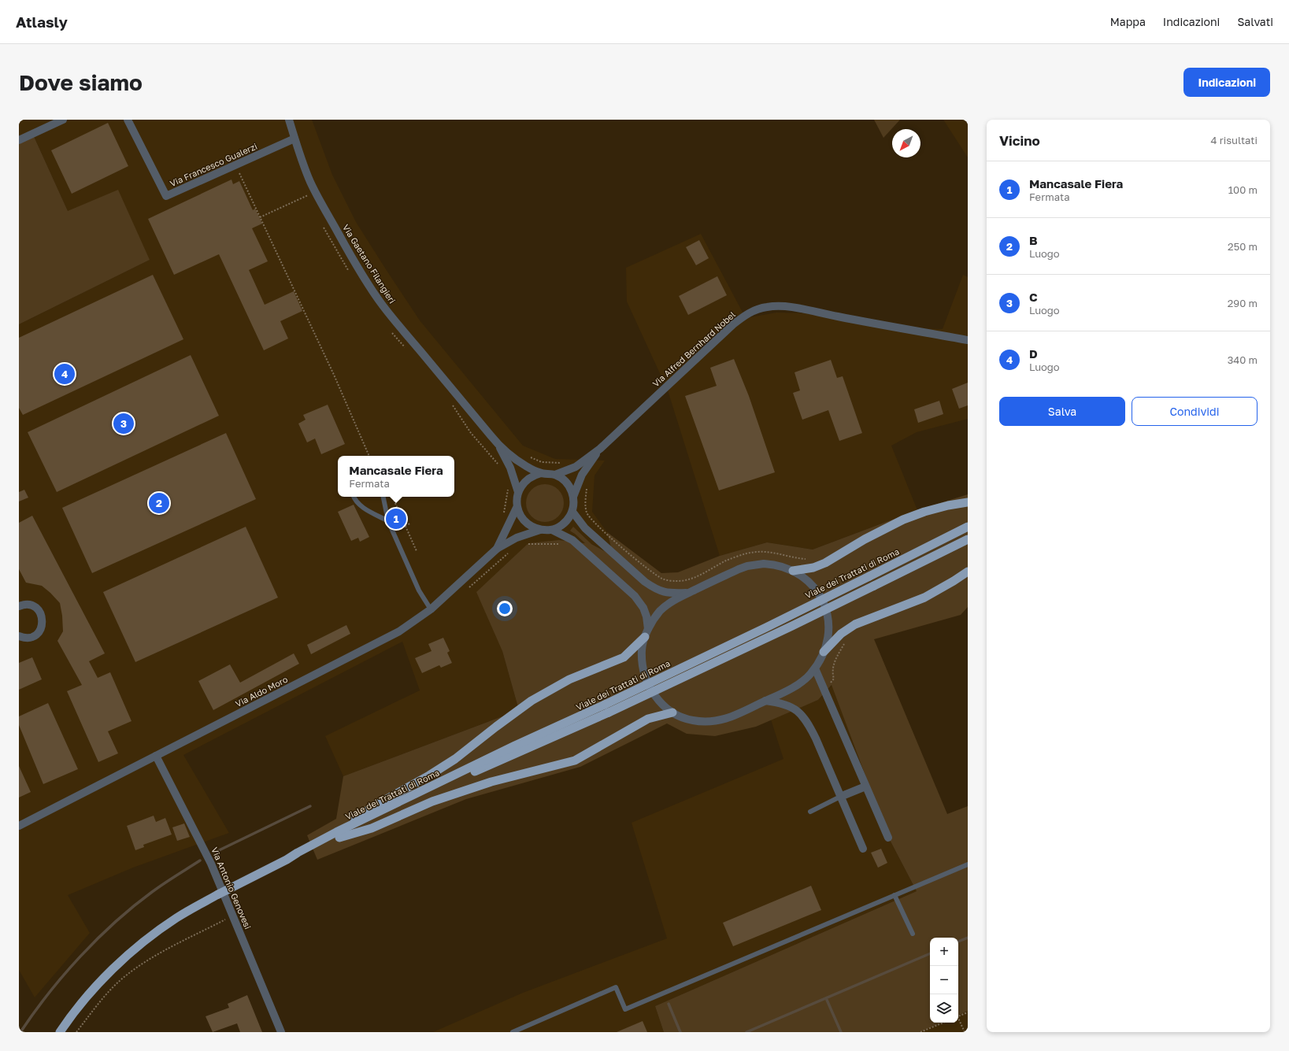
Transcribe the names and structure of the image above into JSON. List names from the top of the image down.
{
  "streets": {
    "highway": ["Viale dei Trattati di Roma"],
    "street": [
      "Via Francesco Gualerzi",
      "Via Gaetano Filangieri",
      "Via Alfred Bernhard Nobel",
      "Via Aldo Moro",
      "Via Antonio Genovesi"
    ]
  },
  "crossings": [
    ["Via Francesco Gualerzi", "Via Gaetano Filangieri"],
    ["Via Gaetano Filangieri", "Via Alfred Bernhard Nobel"],
    ["Via Gaetano Filangieri", "Via Aldo Moro"],
    ["Via Alfred Bernhard Nobel", "Via Aldo Moro"],
    ["Via Aldo Moro", "Via Antonio Genovesi"]
  ],
  "north": "bottom left",
  "page": {
    "header": "Atlasly",
    "nav": ["Mappa", "Indicazioni", "Salvati"],
    "buttons": [
      "Indicazioni",
      ["Salva", "Condividi"]
    ],
    "title": "Dove siamo",
    "heading": ["Vicino", "4 risultati"],
    "list": [
      {
        "mark": "1",
        "name": "Mancasale Fiera",
        "note": "Fermata",
        "value": "100 m"
      },
      {
        "mark": "2",
        "name": "B",
        "note": "Luogo",
        "value": "250 m"
      },
      {
        "mark": "3",
        "name": "C",
        "note": "Luogo",
        "value": "290 m"
      },
      {
        "mark": "4",
        "name": "D",
        "note": "Luogo",
        "value": "340 m"
      }
    ],
    "pins": [
      "4",
      "3",
      "2",
      "1"
    ],
    "popup": ["Mancasale Fiera", "Fermata"],
    "map_buttons": ["+", "−"]
  }
}
